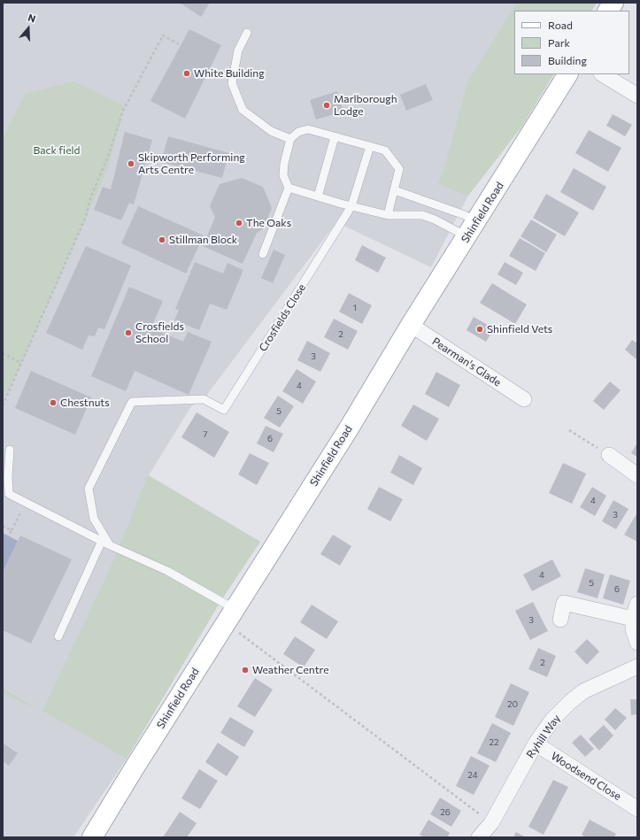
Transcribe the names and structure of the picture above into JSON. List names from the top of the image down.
{
  "streets": {
    "main road": ["Shinfield Road"],
    "street": ["Pearman's Glade", "Ryhill Way", "Woodsend Close"],
    "lane": ["Crosfields Close"]
  },
  "crossings": [
    ["Shinfield Road", "Pearman's Glade"],
    ["Ryhill Way", "Woodsend Close"]
  ],
  "parks": ["Back field"],
  "places": [
    "White Building",
    "Marlborough Lodge",
    "Skipworth Performing Arts Centre",
    "The Oaks",
    "Stillman Block",
    "Shinfield Vets",
    "Crosfields School",
    "Chestnuts",
    "Weather Centre"
  ],
  "house_numbers": [
    "1",
    "2",
    "3",
    "4",
    "5",
    "7",
    "6",
    "4",
    "3",
    "4",
    "5",
    "6",
    "3",
    "2",
    "20",
    "22",
    "24",
    "26"
  ],
  "legend": ["Road", "Park", "Building"],
  "north": "top"
}
